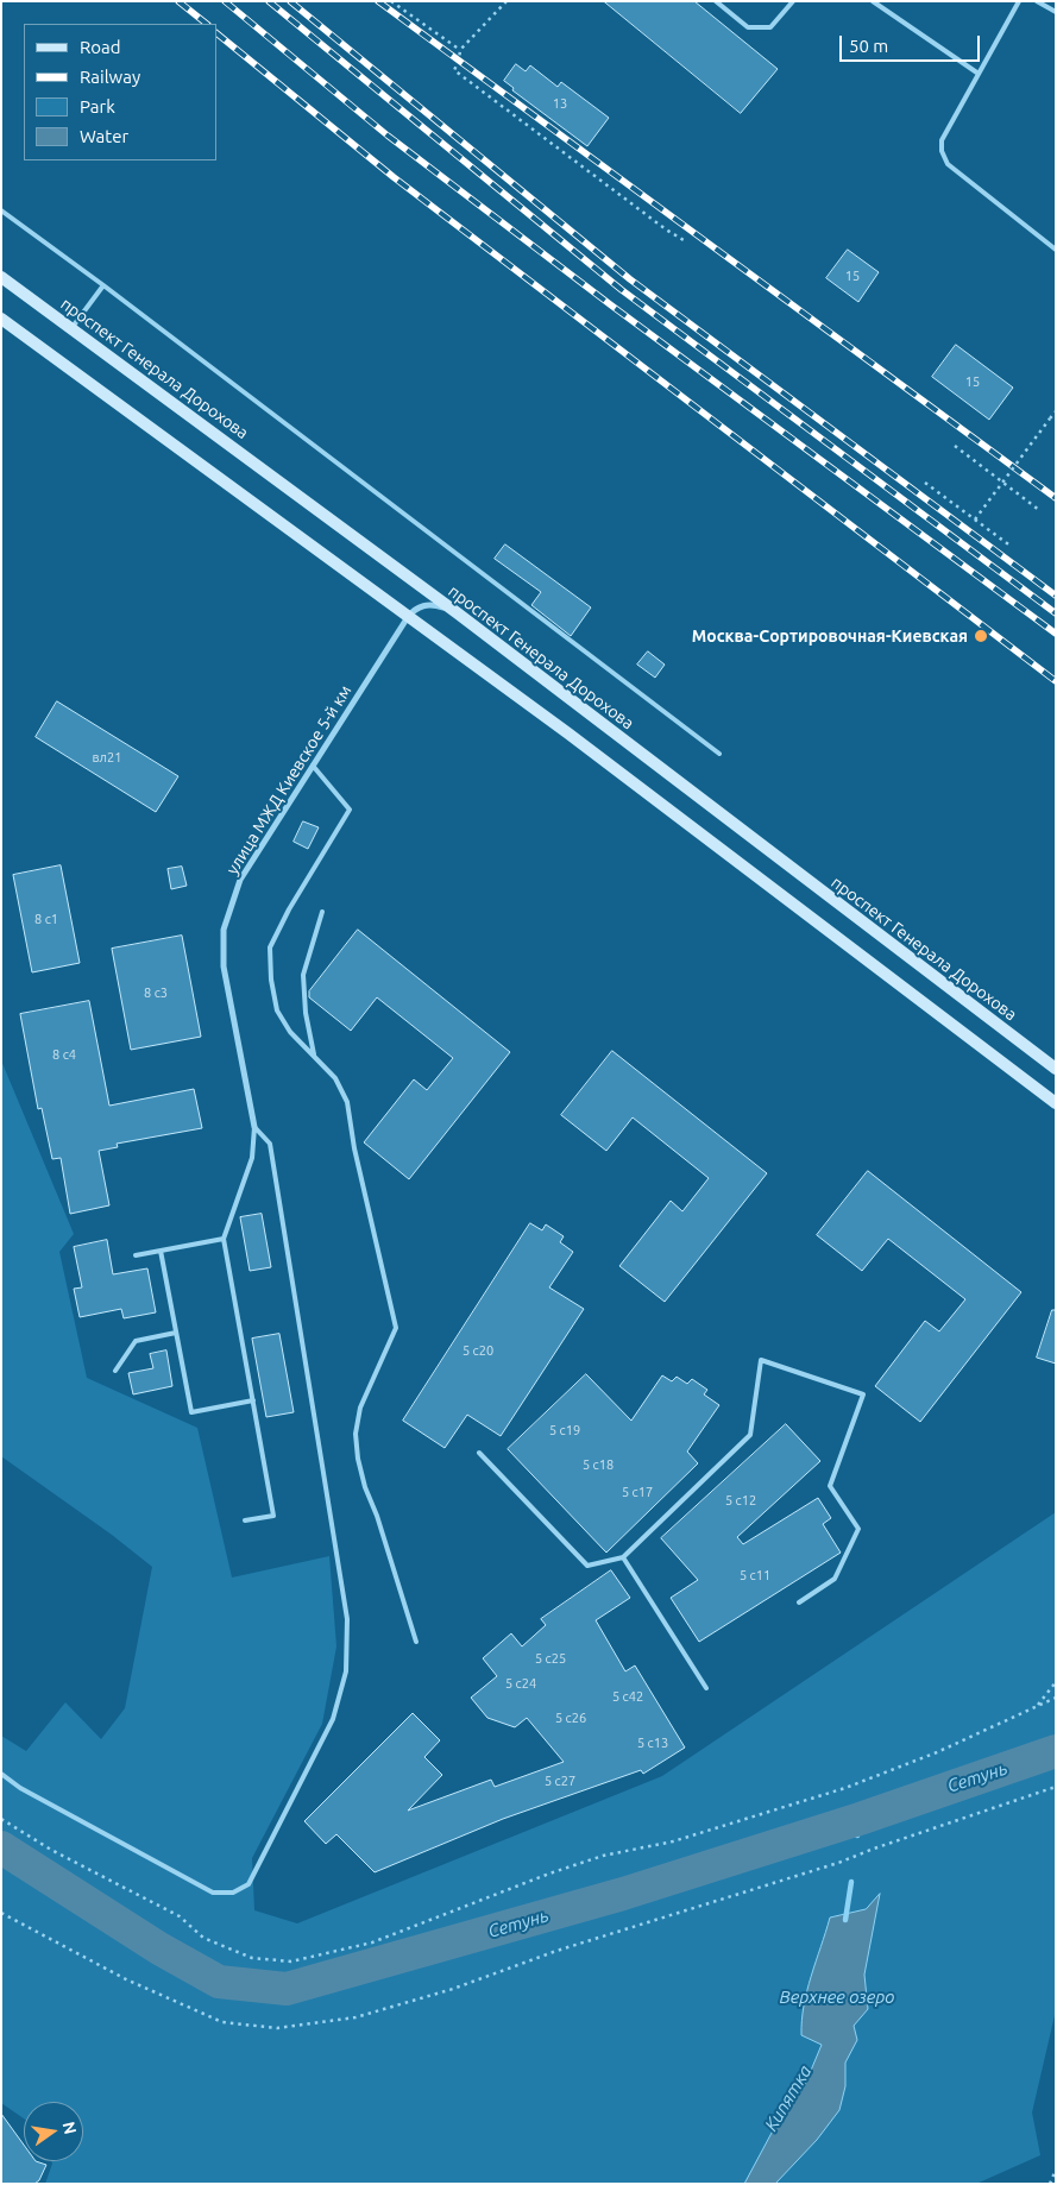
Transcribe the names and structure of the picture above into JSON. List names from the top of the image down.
{
  "streets": {
    "main road": ["проспект Генерала Дорохова"],
    "street": ["улица МЖД Киевское 5-й км"]
  },
  "crossings": [
    ["проспект Генерала Дорохова", "улица МЖД Киевское 5-й км"]
  ],
  "water": ["Сетунь", "Верхнее озеро", "Кипятка"],
  "places": ["Москва-Сортировочная-Киевская"],
  "house_numbers": [
    "13",
    "15",
    "15",
    "вл21",
    "8 с1",
    "8 с3",
    "8 с4",
    "5 с20",
    "5 с19",
    "5 с18",
    "5 с17",
    "5 с12",
    "5 с11",
    "5 с25",
    "5 с24",
    "5 с42",
    "5 с26",
    "5 с13",
    "5 с27"
  ],
  "legend": [
    "Road",
    "Railway",
    "Park",
    "Water"
  ],
  "scale_bar": "50 m",
  "north": "right"
}
